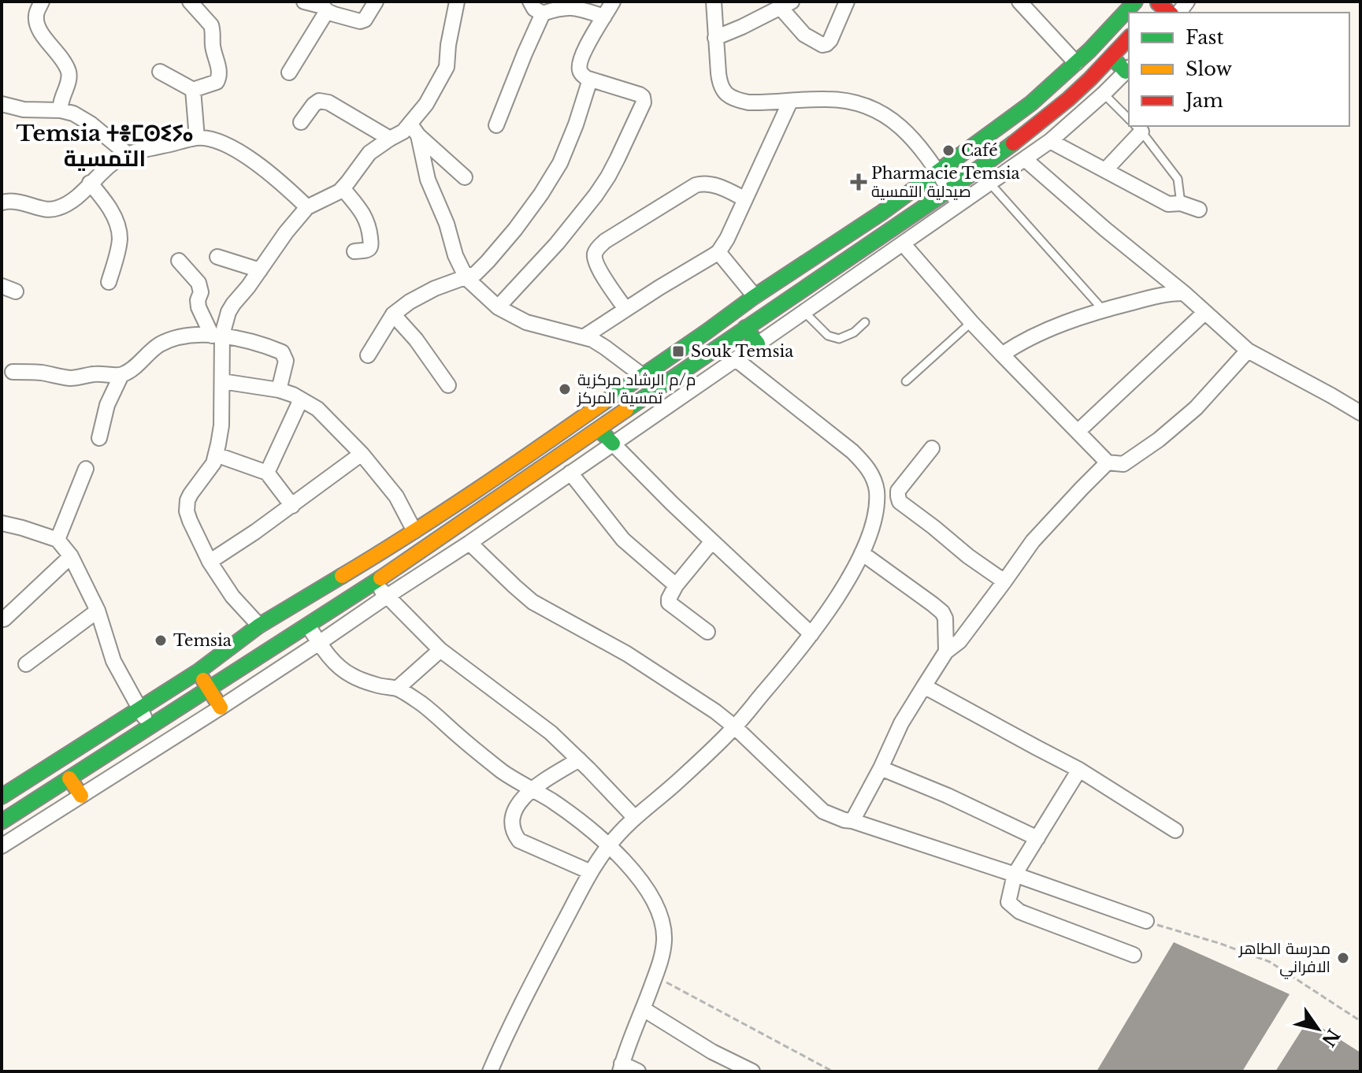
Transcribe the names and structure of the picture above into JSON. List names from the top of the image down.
{
  "districts": ["Temsia ⵜⴻⵎⵙⵉⵢⴰ التمسية"],
  "places": {
    "other": [
      "Café",
      "م/م الرشاد مركزية تمسية المركز",
      "Temsia",
      "مدرسة الطاهر الافراني"
    ],
    "health": ["Pharmacie Temsia صيدلية التمسية"],
    "transit": ["Souk Temsia"]
  },
  "legend": ["Fast", "Slow", "Jam"],
  "north": "bottom right"
}
